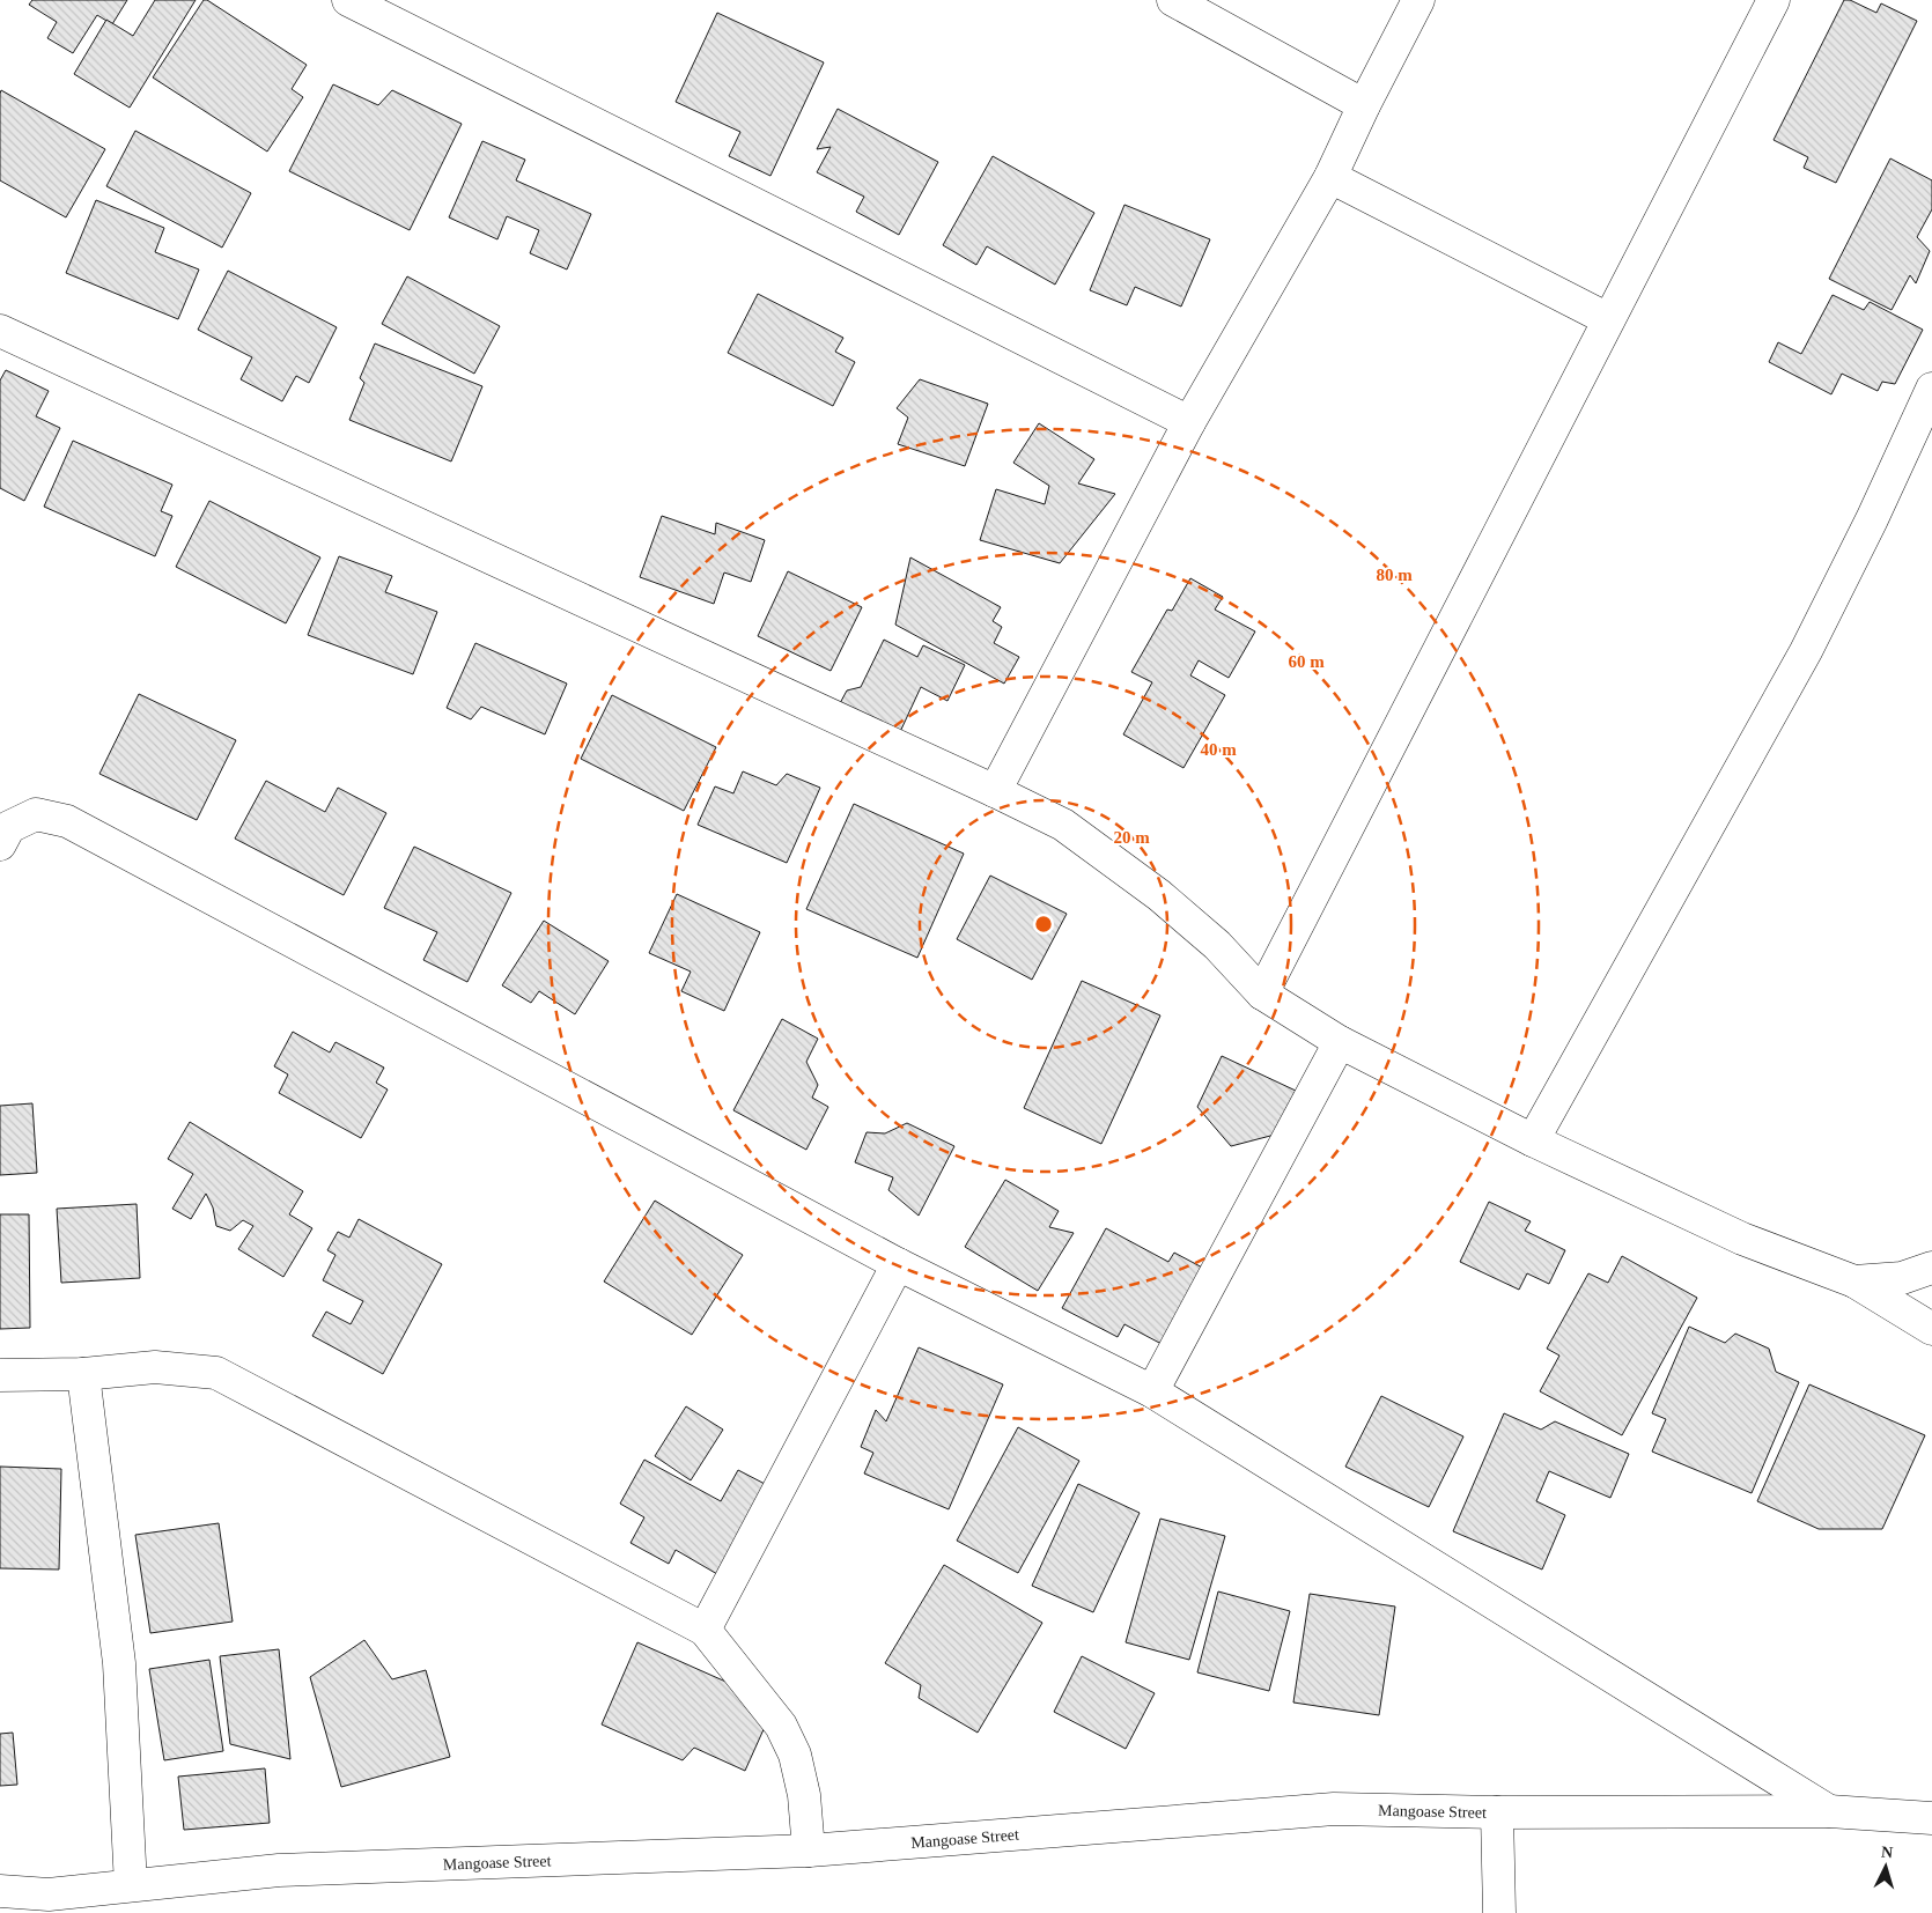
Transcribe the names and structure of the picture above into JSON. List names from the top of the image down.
{
  "streets": {
    "street": ["Mangoase Street"]
  },
  "north": "top",
  "rings": [
    "80 m",
    "60 m",
    "40 m",
    "20 m"
  ]
}
